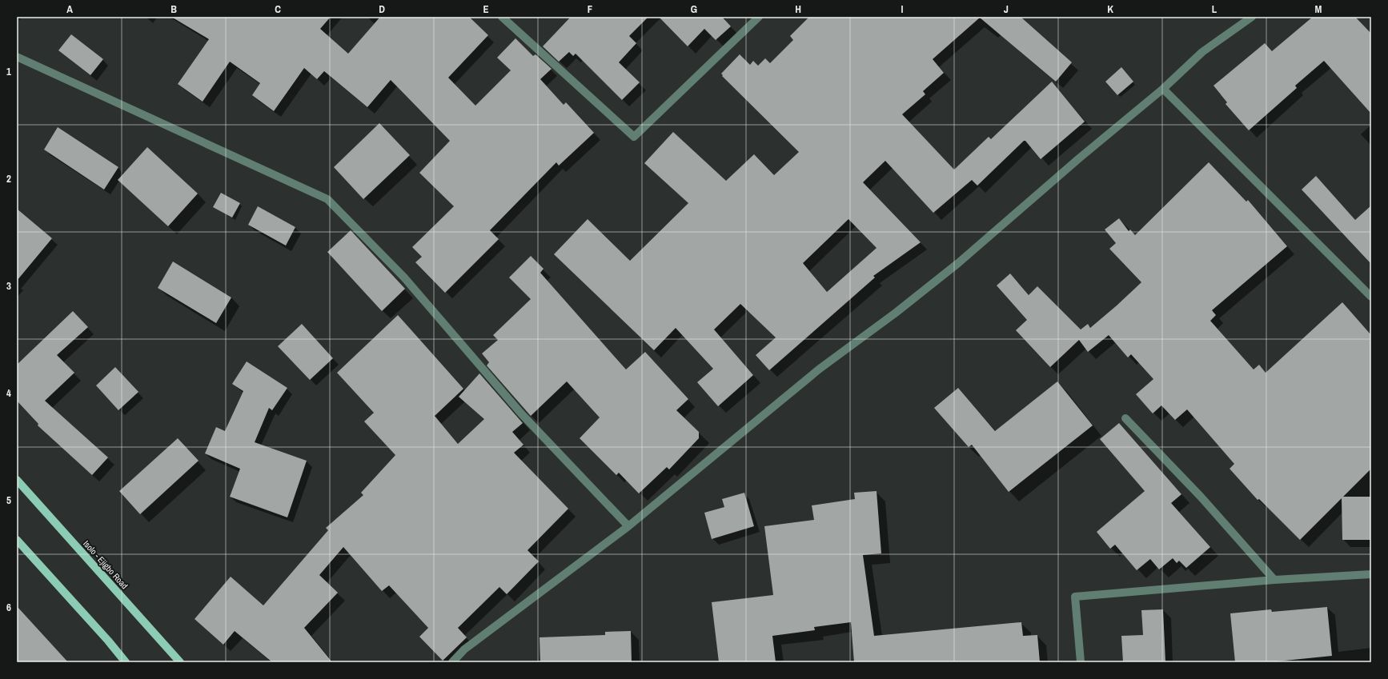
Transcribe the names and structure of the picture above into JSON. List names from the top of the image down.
{
  "streets": {
    "main road": ["Isolo - Ejigbo Road"]
  },
  "grid": {
    "columns": [
      "A",
      "B",
      "C",
      "D",
      "E",
      "F",
      "G",
      "H",
      "I",
      "J",
      "K",
      "L",
      "M"
    ],
    "rows": [
      "1",
      "2",
      "3",
      "4",
      "5",
      "6"
    ]
  }
}
